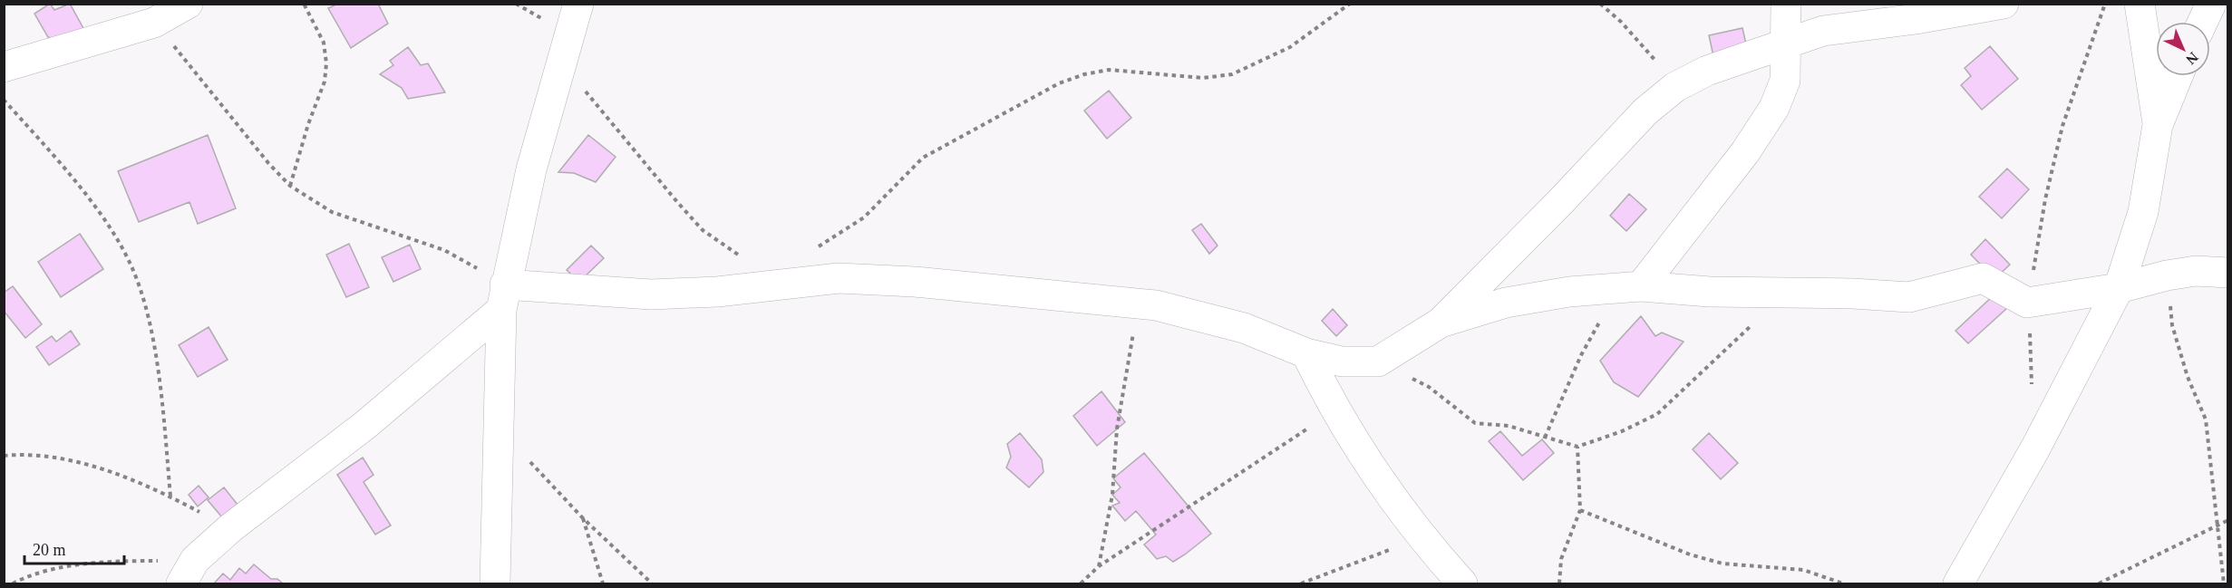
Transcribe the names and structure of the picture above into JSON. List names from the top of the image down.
{
  "scale_bar": "20 m",
  "north": "bottom right"
}
